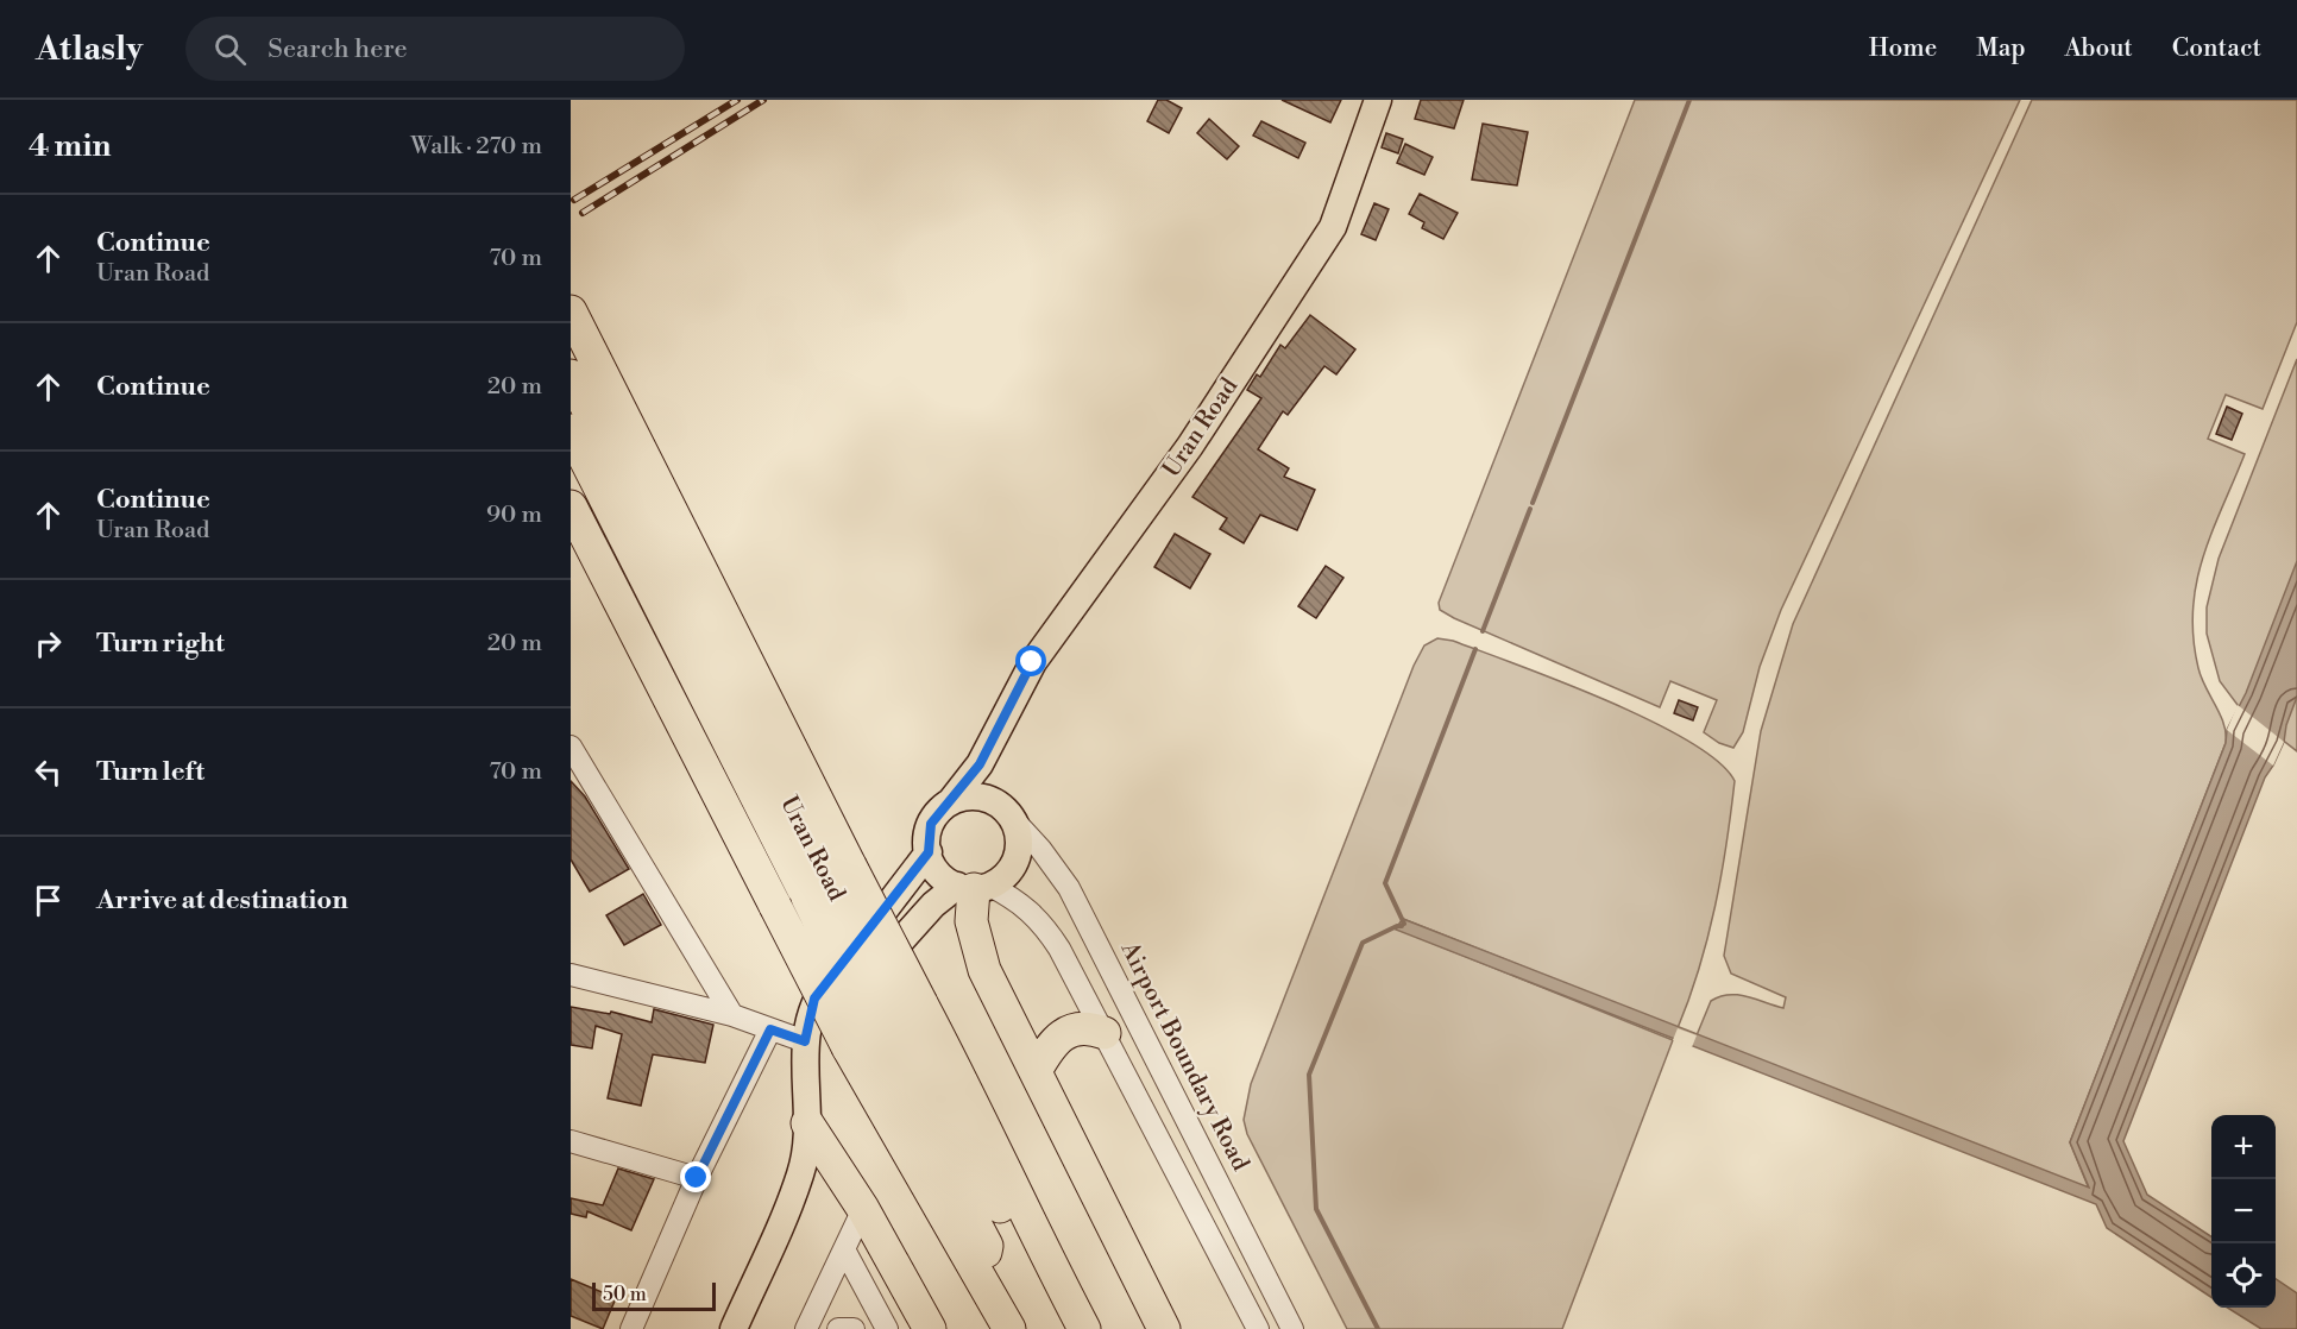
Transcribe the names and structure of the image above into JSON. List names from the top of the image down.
{
  "streets": {
    "highway": ["Uran Road"],
    "street": ["Airport Boundary Road"]
  },
  "crossings": [
    ["Uran Road", "Airport Boundary Road"]
  ],
  "scale_bar": "50 m",
  "page": {
    "header": "Atlasly",
    "search": "Search here",
    "nav": [
      "Home",
      "Map",
      "About",
      "Contact"
    ],
    "heading": ["4 min", "Walk · 270 m"],
    "list": [
      ["Continue", "Uran Road", "70 m"],
      ["Continue", "20 m"],
      ["Continue", "Uran Road", "90 m"],
      ["Turn right", "20 m"],
      ["Turn left", "70 m"],
      "Arrive at destination"
    ],
    "map_buttons": ["+", "−"],
    "scale": "50 m"
  }
}
